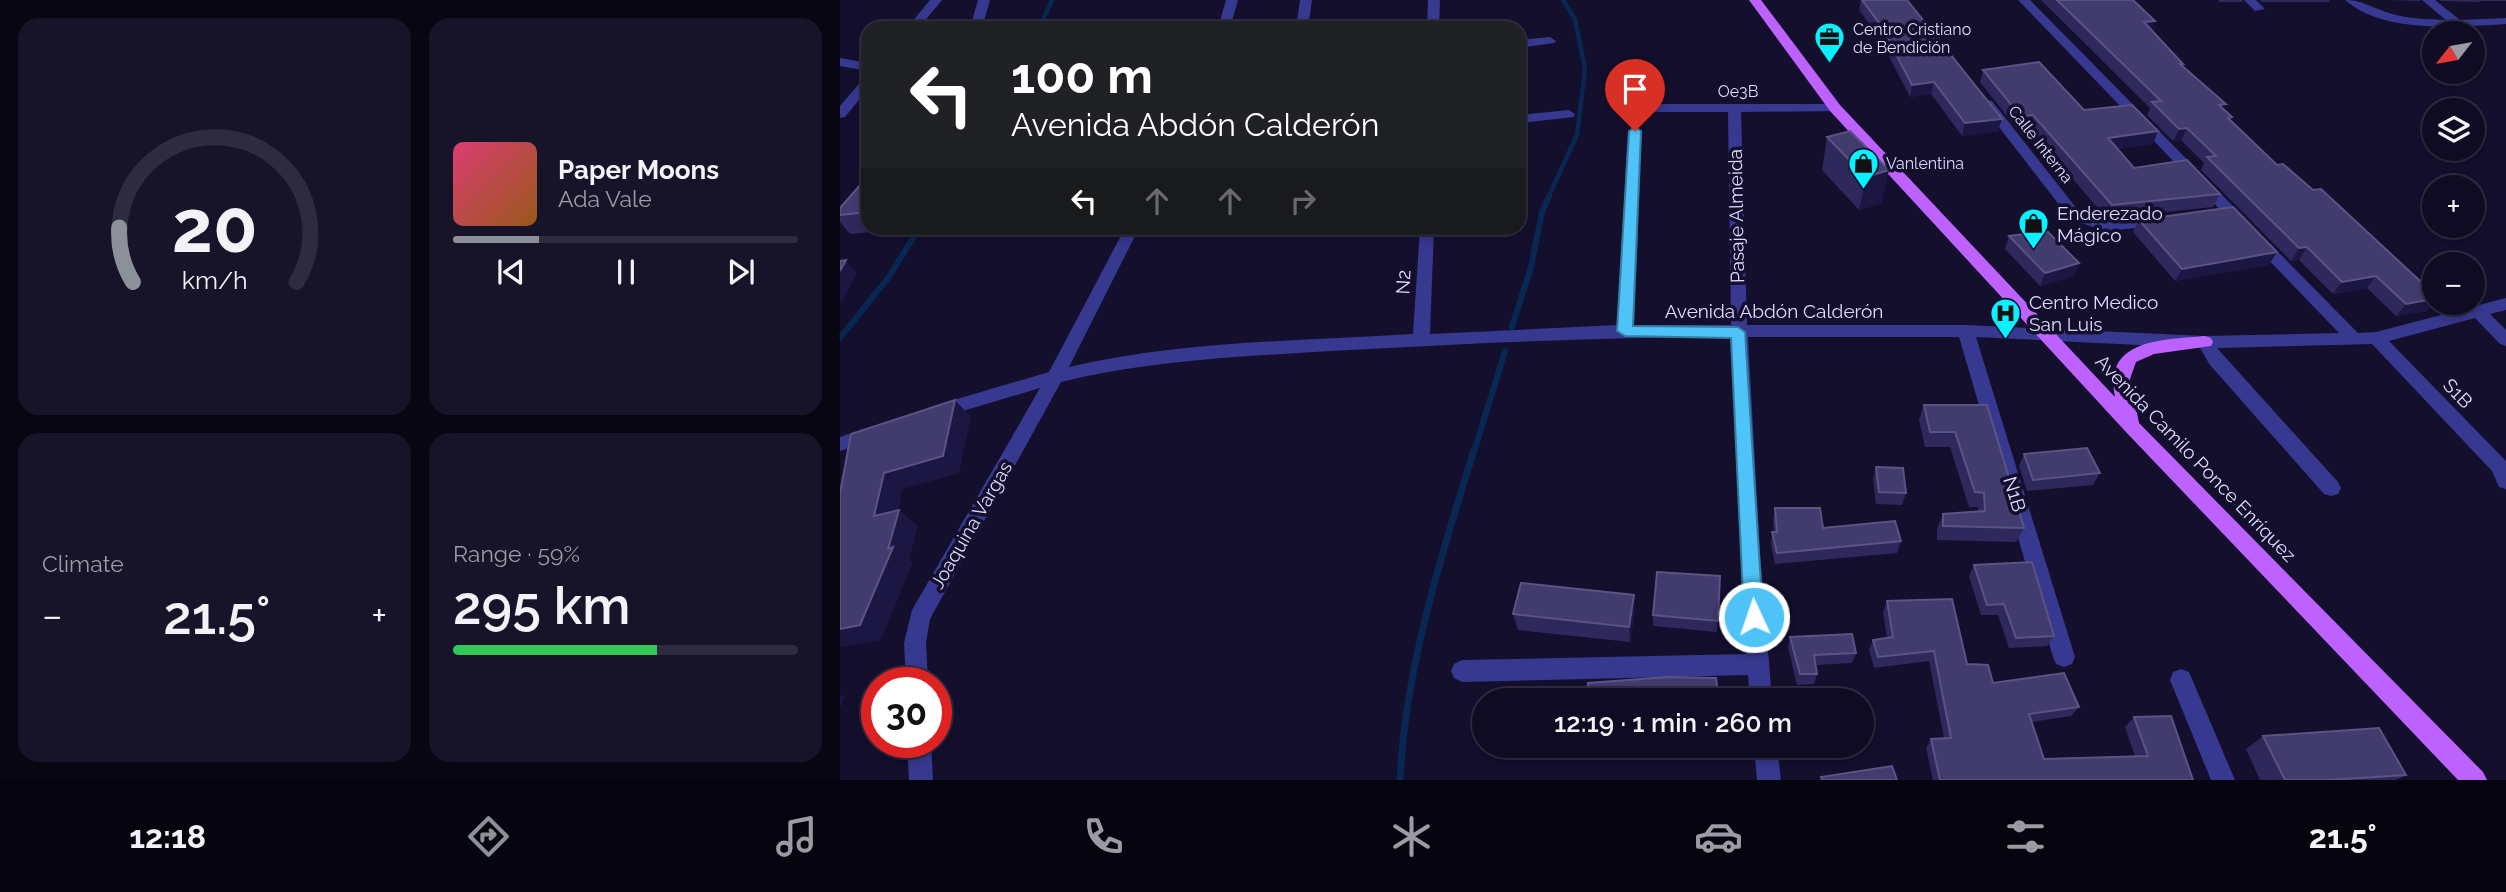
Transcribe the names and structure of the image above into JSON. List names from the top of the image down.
{
  "streets": {
    "main road": ["Avenida Camilo Ponce Enríquez"],
    "street": [
      "Oe3B",
      "Calle Interna",
      "Pasaje Almeida",
      "N2",
      "Avenida Abdón Calderón",
      "S1B",
      "N1B",
      "Joaquina Vargas"
    ]
  },
  "crossings": [
    ["Oe3B", "Pasaje Almeida"],
    ["Oe3B", "Avenida Camilo Ponce Enríquez"],
    ["Pasaje Almeida", "Avenida Abdón Calderón"],
    ["N2", "Avenida Abdón Calderón"],
    ["Avenida Abdón Calderón", "S1B"],
    ["Avenida Abdón Calderón", "Avenida Camilo Ponce Enríquez"],
    ["Avenida Abdón Calderón", "N1B"],
    ["Avenida Abdón Calderón", "Joaquina Vargas"]
  ],
  "places": {
    "office": ["Centro Cristiano de Bendición"],
    "shop": ["Vanlentina", "Enderezado Mágico"],
    "hospital": ["Centro Medico San Luis"]
  },
  "north": "bottom left",
  "page": {
    "map_buttons": ["+", "−"],
    "turn": ["100 m", "Avenida Abdón Calderón"],
    "song": ["Paper Moons", "Ada Vale"],
    "tile": [
      "Climate",
      ["Range · 59%", "295 km"]
    ],
    "heat": ["−", "21.5°", "+"],
    "limit": "30",
    "trip": "12:19 · 1 min · 260 m",
    "tabs": ["12:18", "21.5°"],
    "gauge": ["20", "km/h"]
  }
}
